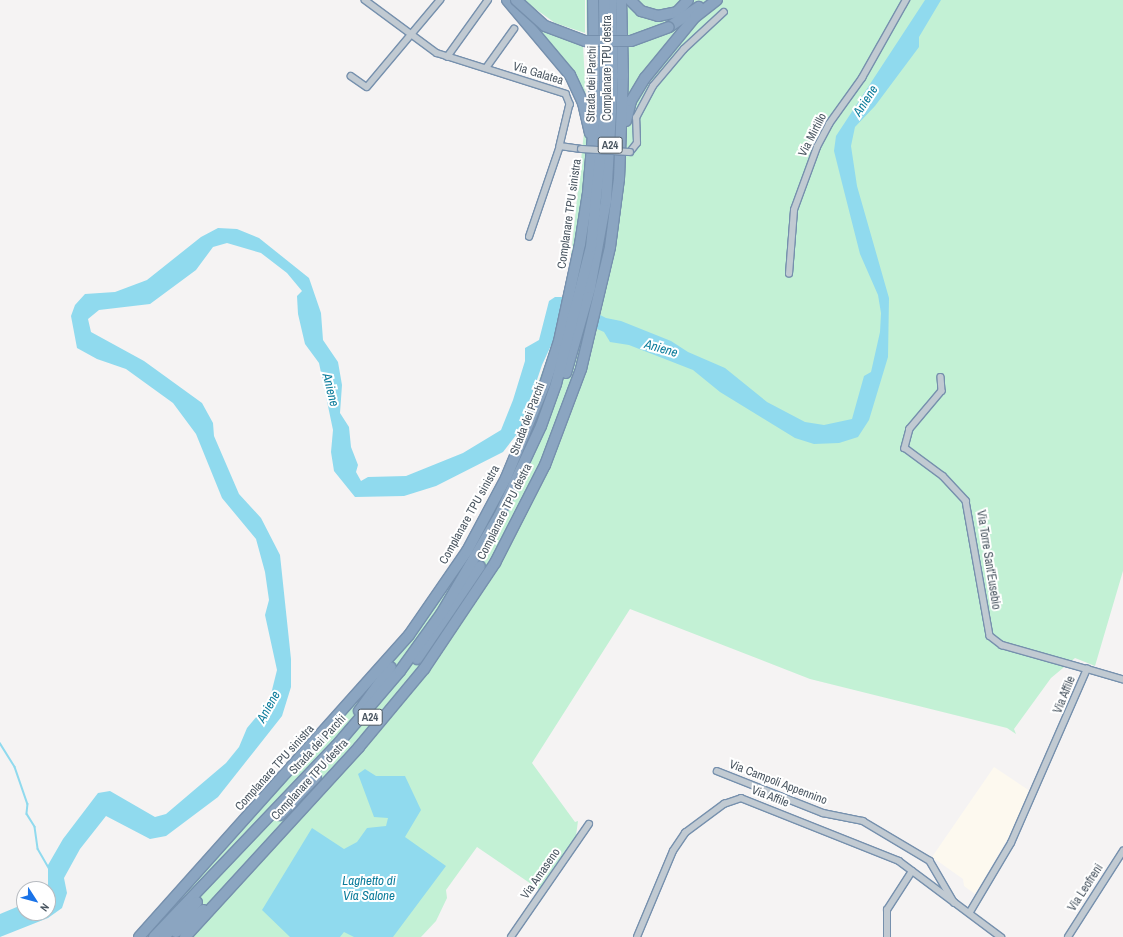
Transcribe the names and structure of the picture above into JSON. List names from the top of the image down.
{
  "streets": {
    "highway": [
      "Complanare TPU destra",
      "Strada dei Parchi",
      "A24",
      "Complanare TPU sinistra"
    ],
    "street": [
      "Via Galatea",
      "Via Mirtillo",
      "Via Torre Sant'Eusebio",
      "Via Affile",
      "Via Campoli Appennino",
      "Via Amaseno",
      "Via Leofreni"
    ]
  },
  "crossings": [
    ["Via Torre Sant'Eusebio", "Via Affile"],
    ["Via Affile", "Via Campoli Appennino"]
  ],
  "water": ["Aniene", "Laghetto di Via Salone"],
  "north": "bottom right"
}
